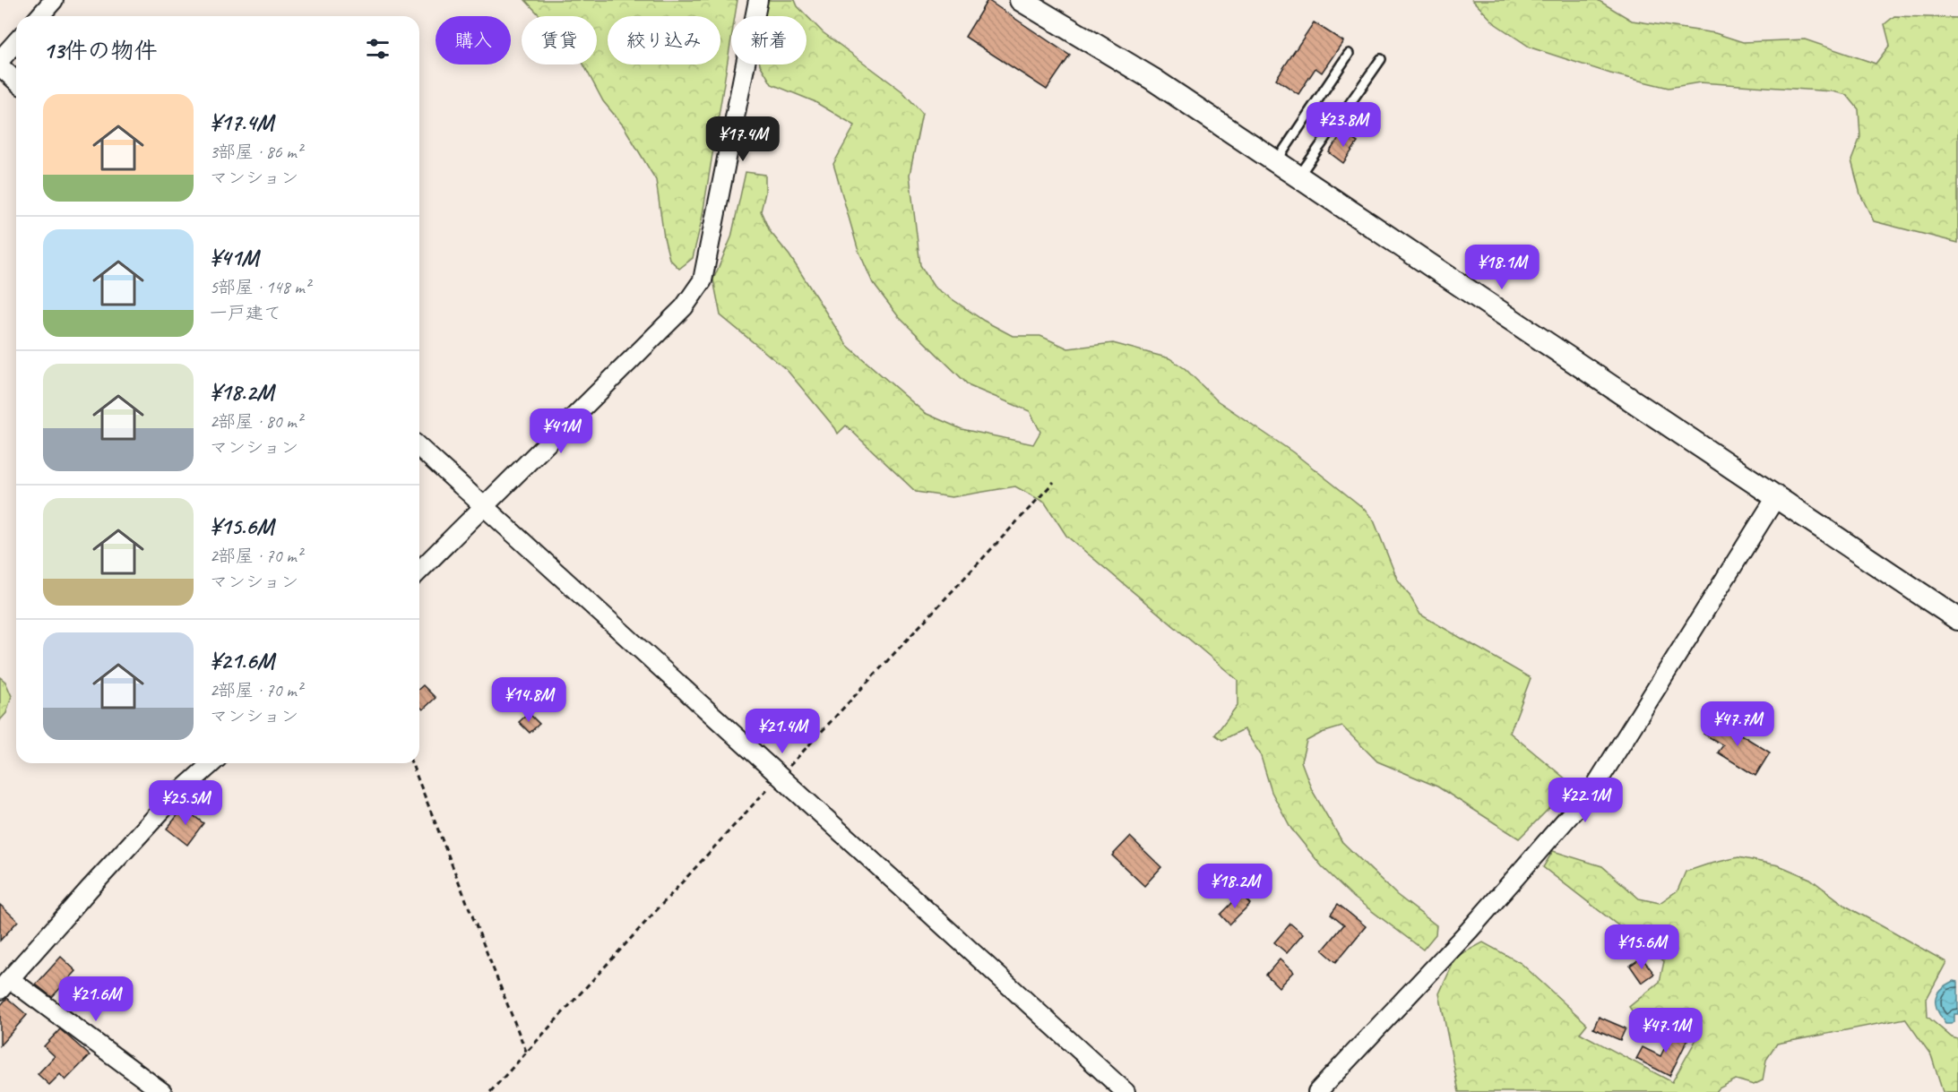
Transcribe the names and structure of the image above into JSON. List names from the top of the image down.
{
  "page": {
    "chip": [
      "購入",
      "賃貸",
      "絞り込み",
      "新着"
    ],
    "heading": "13件の物件",
    "list": [
      {
        "name": "¥17.4M",
        "note": "3部屋 · 86 m² · マンション"
      },
      {
        "name": "¥41M",
        "note": "5部屋 · 148 m² · 一戸建て"
      },
      {
        "name": "¥18.2M",
        "note": "2部屋 · 80 m² · マンション"
      },
      {
        "name": "¥15.6M",
        "note": "2部屋 · 70 m² · マンション"
      },
      {
        "name": "¥21.6M",
        "note": "2部屋 · 70 m² · マンション"
      }
    ],
    "price": [
      "¥23.8M",
      "¥17.4M",
      "¥18.1M",
      "¥41M",
      "¥14.8M",
      "¥47.7M",
      "¥21.4M",
      "¥22.1M",
      "¥25.5M",
      "¥18.2M",
      "¥15.6M",
      "¥21.6M",
      "¥47.1M"
    ]
  }
}
